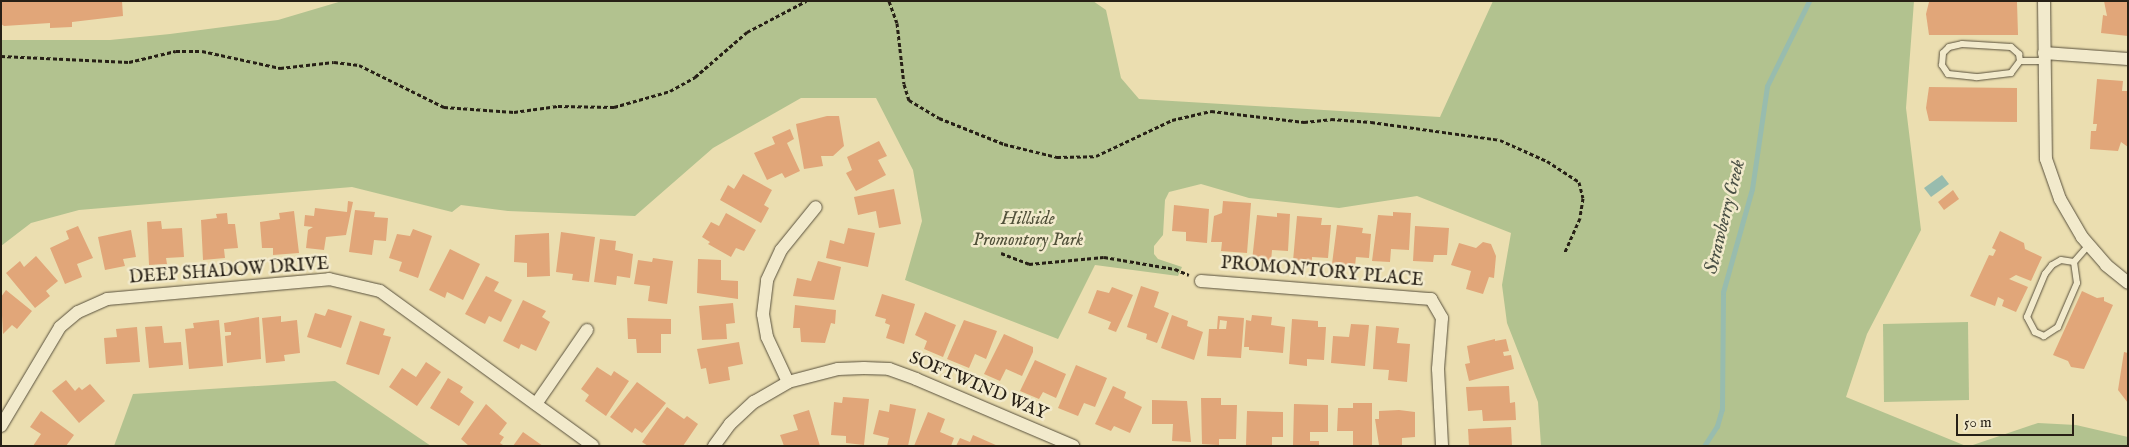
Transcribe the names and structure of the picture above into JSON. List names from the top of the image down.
{
  "streets": {
    "street": ["DEEP SHADOW DRIVE", "PROMONTORY PLACE", "SOFTWIND WAY"]
  },
  "water": ["Strawberry Creek"],
  "parks": ["Hillside Promontory Park"],
  "scale_bar": "50 m"
}
